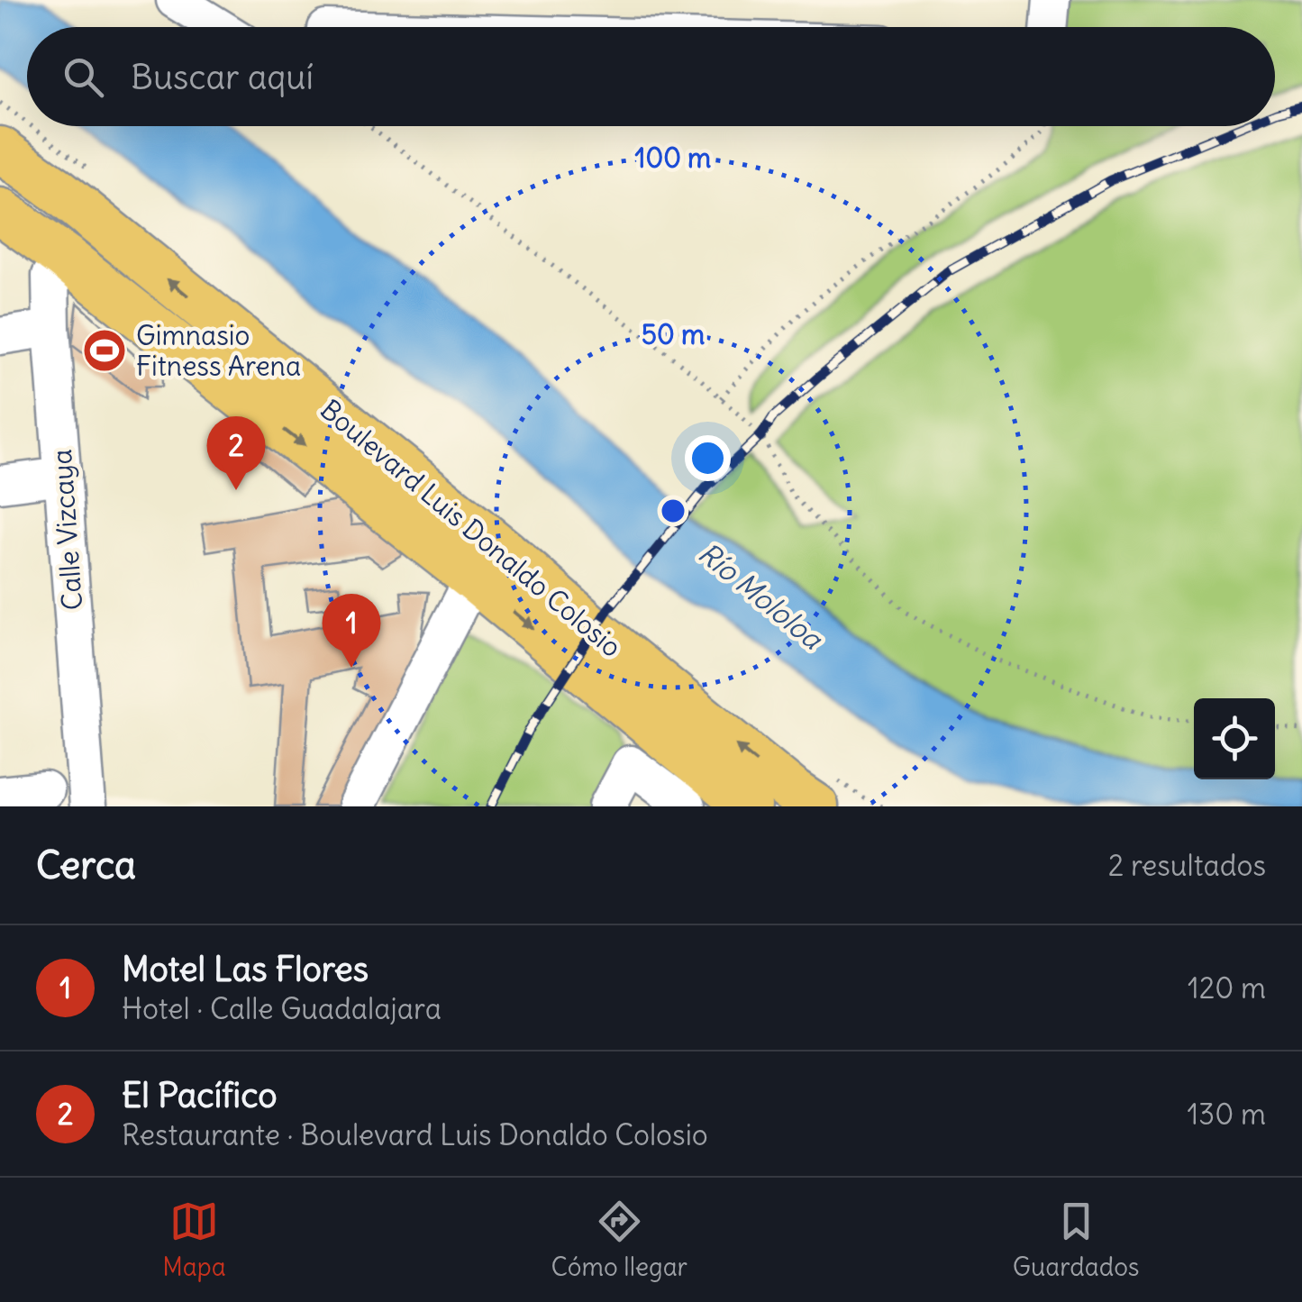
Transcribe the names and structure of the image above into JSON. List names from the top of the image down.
{
  "streets": {
    "main road": ["Boulevard Luis Donaldo Colosio"],
    "street": ["Calle Vizcaya"]
  },
  "crossings": [
    ["Boulevard Luis Donaldo Colosio", "Calle Vizcaya"]
  ],
  "water": ["Río Mololoa"],
  "places": {
    "sports": ["Gimnasio Fitness Arena"]
  },
  "page": {
    "search": "Buscar aquí",
    "pins": ["2", "1"],
    "heading": ["Cerca", "2 resultados"],
    "list": [
      {
        "mark": "1",
        "name": "Motel Las Flores",
        "note": "Hotel · Calle Guadalajara",
        "value": "120 m"
      },
      {
        "mark": "2",
        "name": "El Pacífico",
        "note": "Restaurante · Boulevard Luis Donaldo Colosio",
        "value": "130 m"
      }
    ],
    "nav": ["Mapa", "Cómo llegar", "Guardados"]
  },
  "rings": ["100 m", "50 m"]
}
